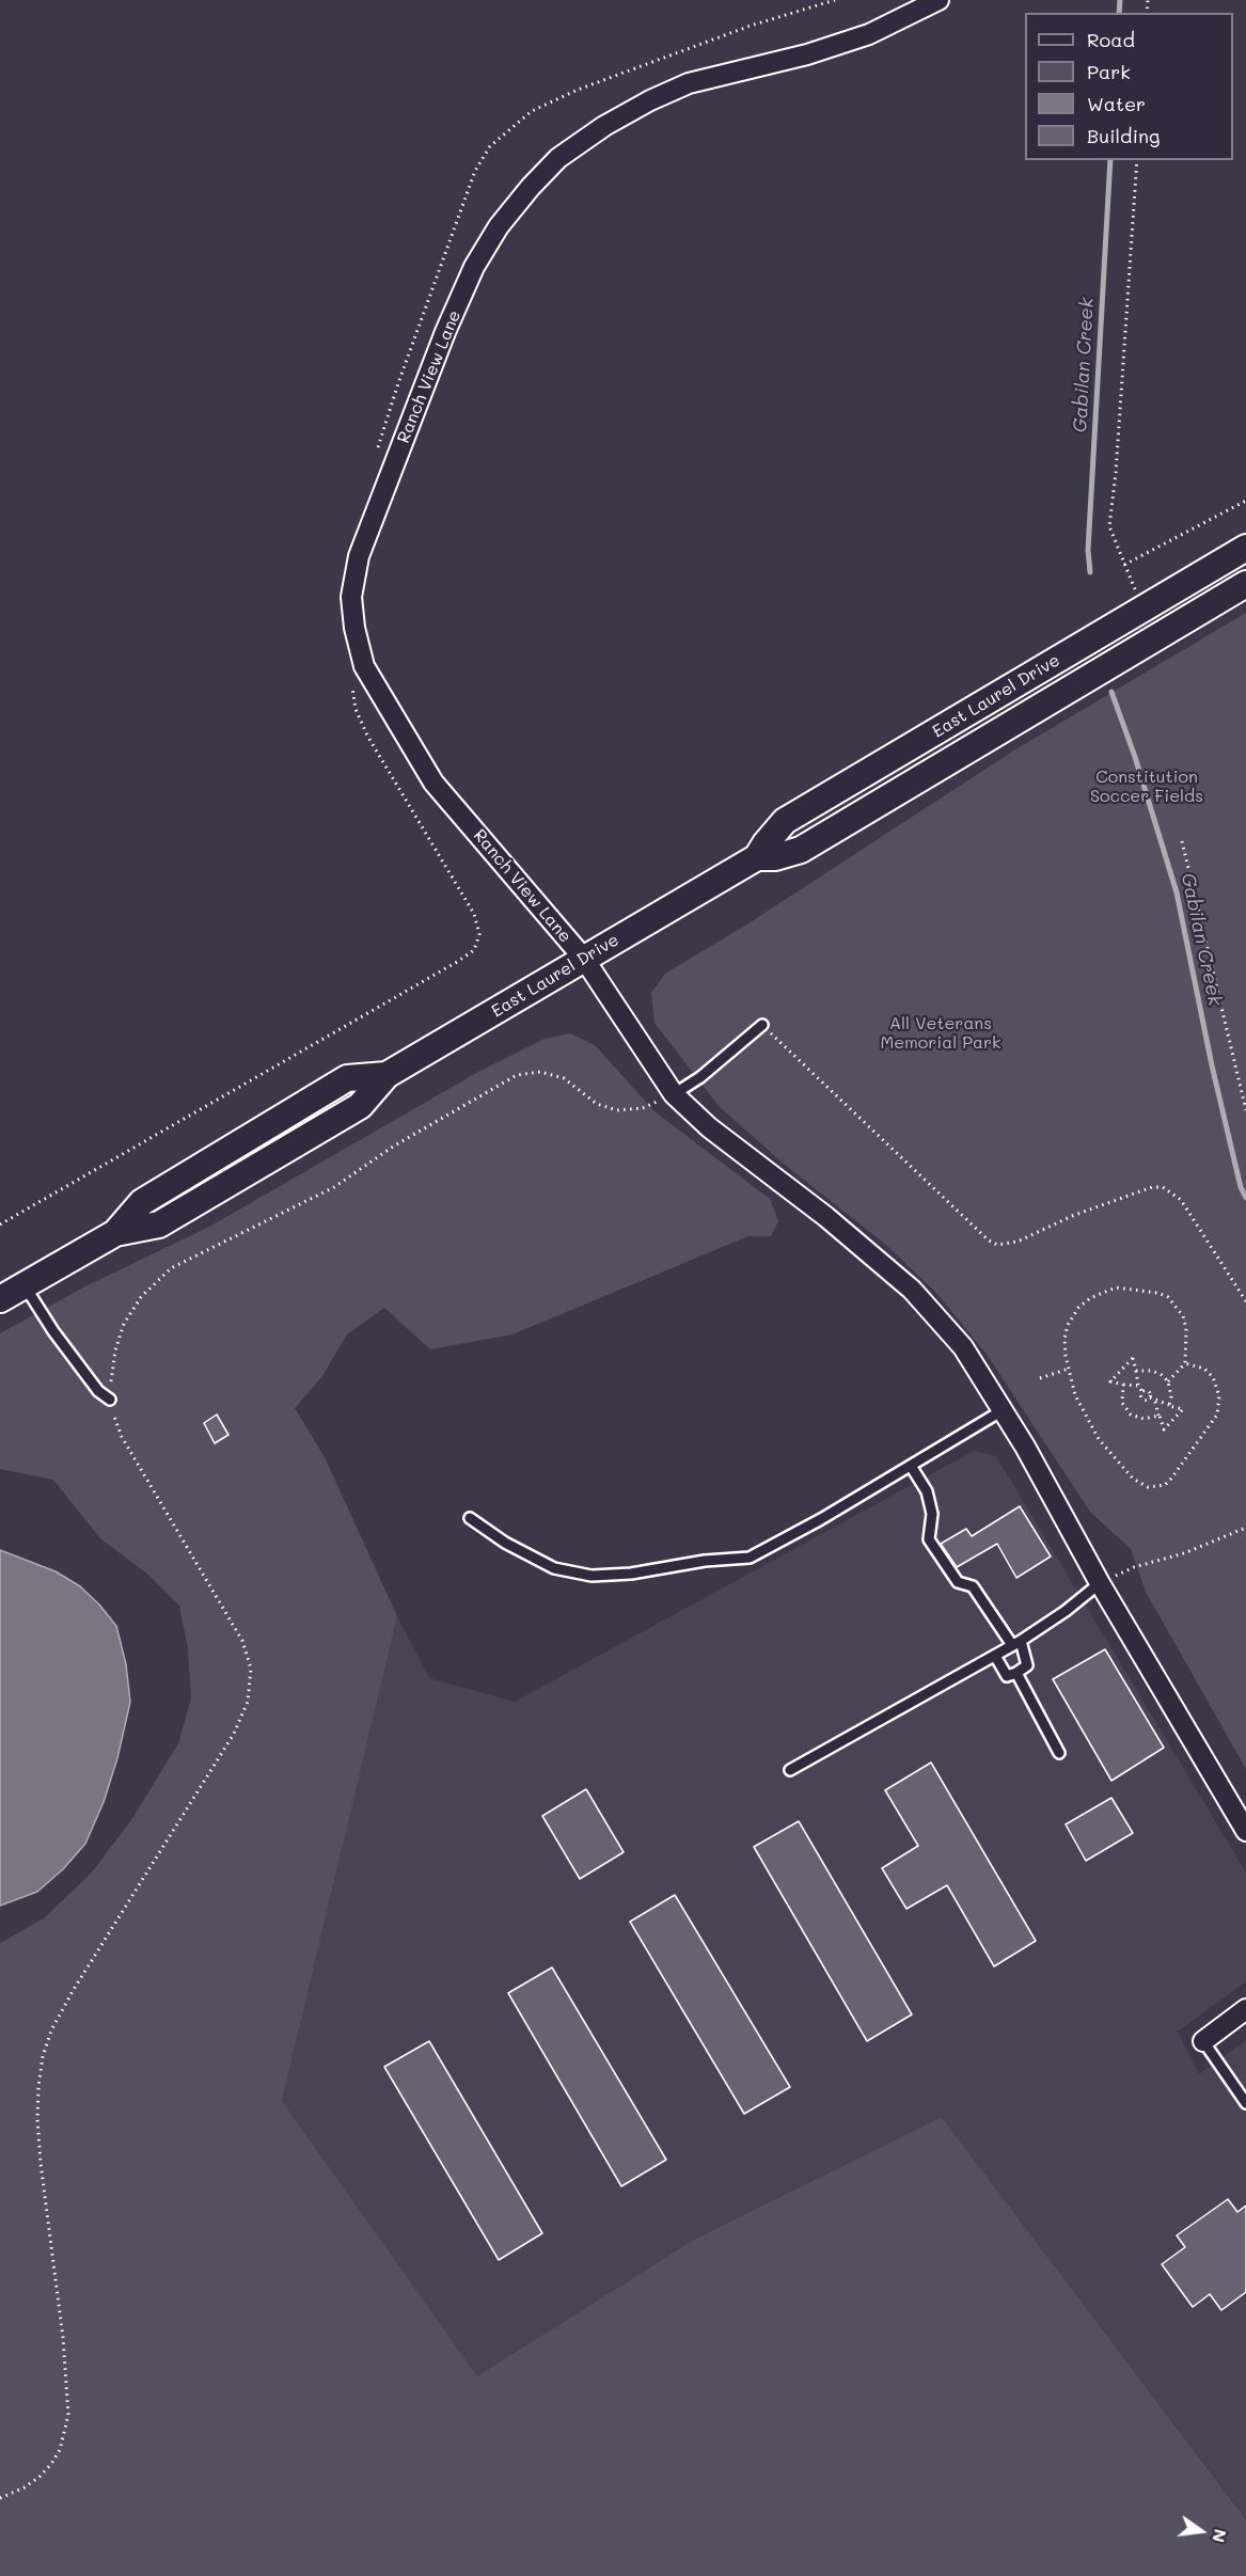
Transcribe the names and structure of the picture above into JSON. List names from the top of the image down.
{
  "streets": {
    "main road": ["East Laurel Drive"],
    "street": ["Ranch View Lane"]
  },
  "crossings": [
    ["Ranch View Lane", "East Laurel Drive"]
  ],
  "water": ["Gabilan Creek"],
  "parks": ["Constitution Soccer Fields", "All Veterans Memorial Park"],
  "legend": [
    "Road",
    "Park",
    "Water",
    "Building"
  ],
  "north": "right"
}
